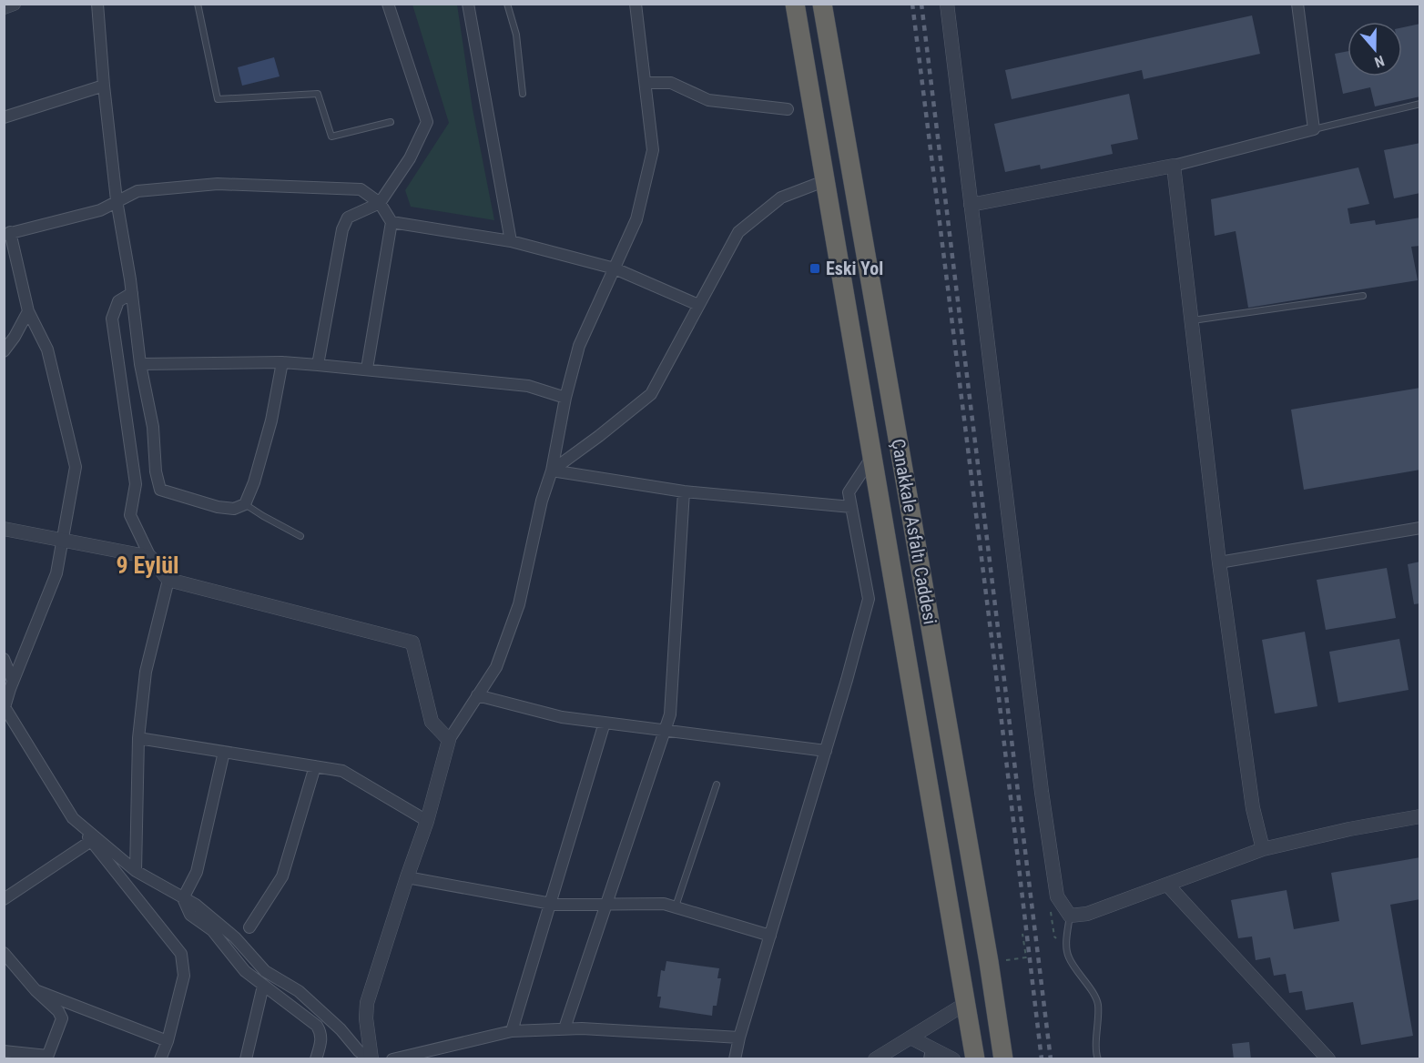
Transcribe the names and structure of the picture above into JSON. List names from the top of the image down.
{
  "streets": {
    "highway": ["Çanakkale Asfaltı Caddesi"]
  },
  "districts": ["9 Eylül"],
  "places": {
    "transit": ["Eski Yol"]
  },
  "north": "bottom"
}
